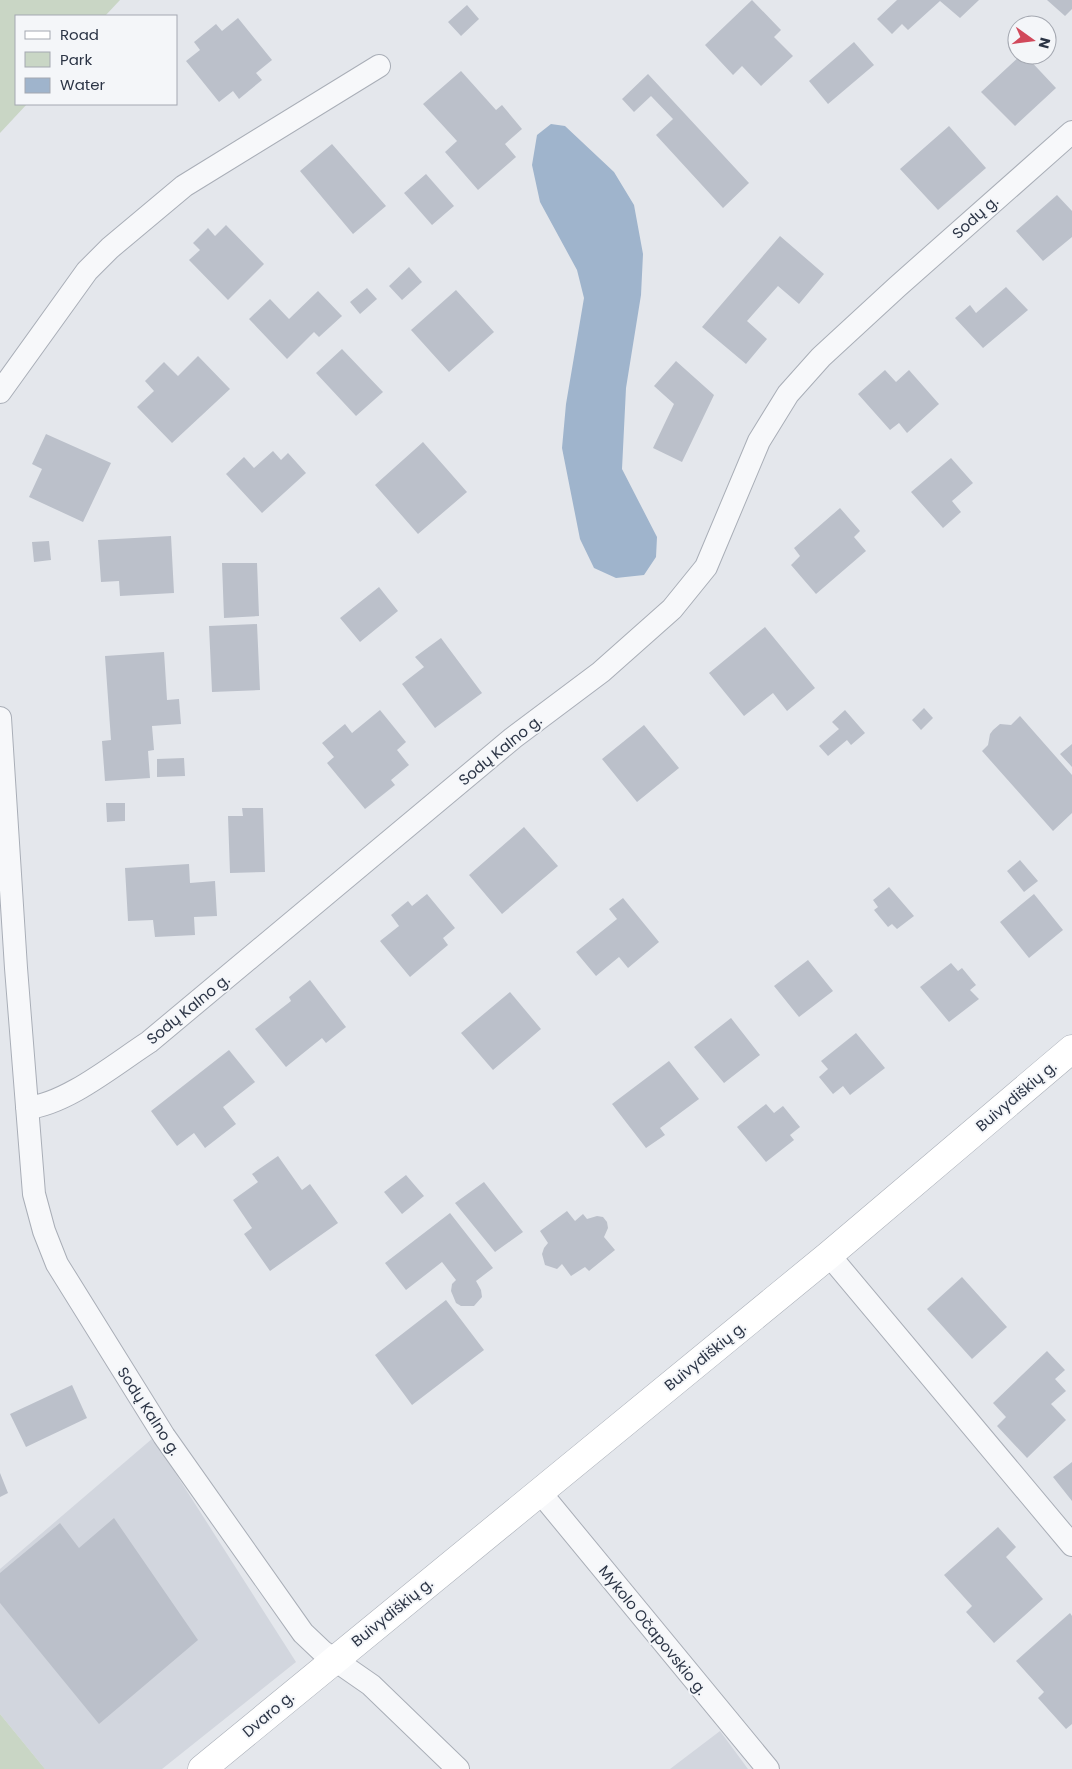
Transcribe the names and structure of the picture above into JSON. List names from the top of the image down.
{
  "streets": {
    "main road": ["Buivydiškių g.", "Dvaro g."],
    "street": ["Sodų g.", "Sodų Kalno g.", "Mykolo Očapovskio g."]
  },
  "crossings": [
    ["Sodų g.", "Sodų Kalno g."],
    ["Sodų Kalno g.", "Buivydiškių g."],
    ["Sodų Kalno g.", "Dvaro g."],
    ["Buivydiškių g.", "Mykolo Očapovskio g."],
    ["Buivydiškių g.", "Dvaro g."]
  ],
  "legend": ["Road", "Park", "Water"],
  "north": "right"
}
